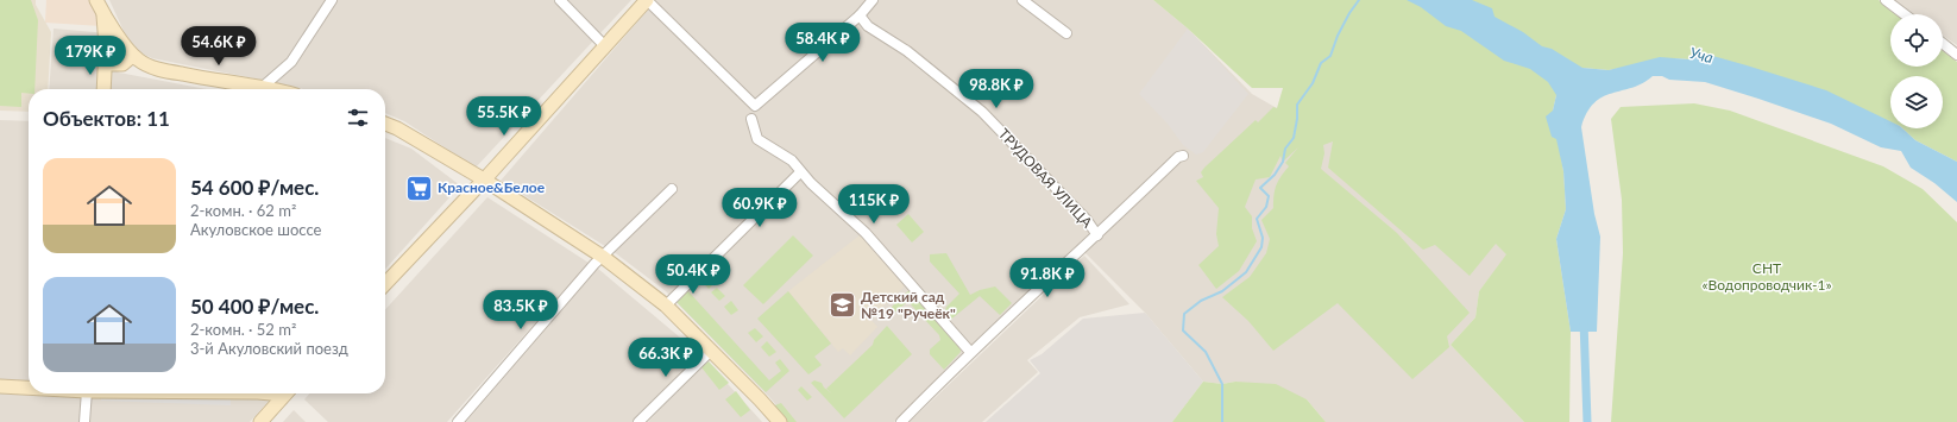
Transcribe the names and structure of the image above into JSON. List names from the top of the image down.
{
  "streets": {
    "street": ["ТРУДОВАЯ УЛИЦА"]
  },
  "water": ["Уча"],
  "parks": ["СНТ «Водопроводчик-1»"],
  "places": {
    "supermarket": ["Красное&Белое"],
    "school or university": ["Детский сад №19 \"Ручеёк\""]
  },
  "page": {
    "price": [
      "58.4K ₽",
      "54.6K ₽",
      "179K ₽",
      "98.8K ₽",
      "55.5K ₽",
      "115K ₽",
      "60.9K ₽",
      "50.4K ₽",
      "91.8K ₽",
      "83.5K ₽",
      "66.3K ₽"
    ],
    "heading": "Объектов: 11",
    "list": [
      {
        "name": "54 600 ₽/мес.",
        "note": "2-комн. · 62 m² · Акуловское шоссе"
      },
      {
        "name": "50 400 ₽/мес.",
        "note": "2-комн. · 52 m² · 3-й Акуловский поезд"
      }
    ]
  }
}
